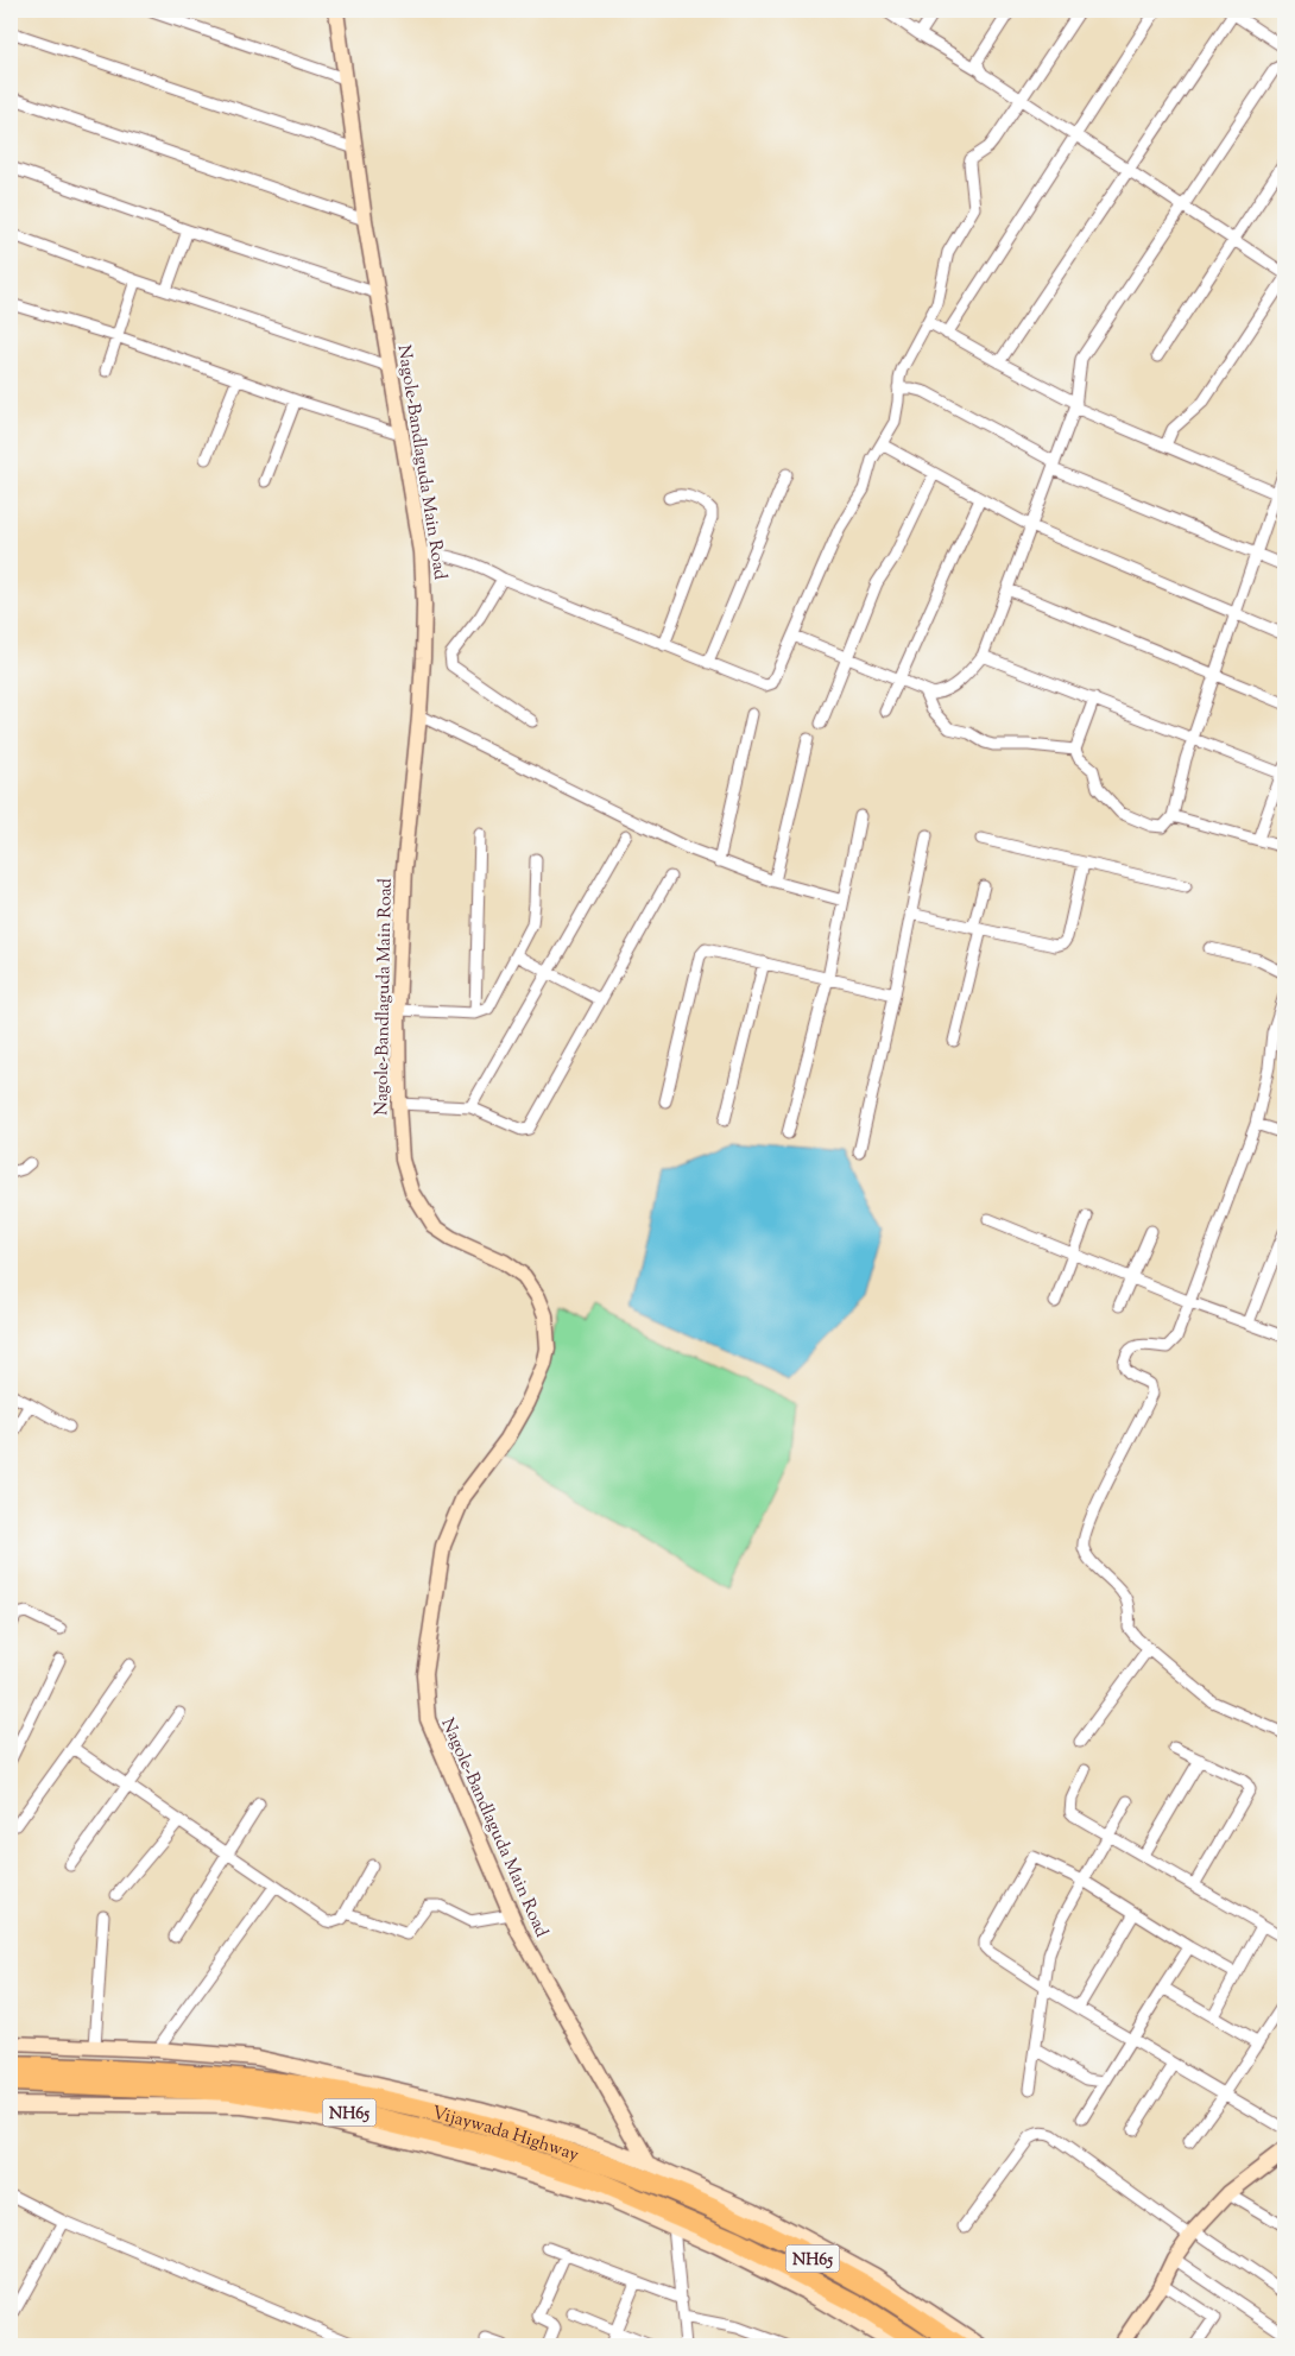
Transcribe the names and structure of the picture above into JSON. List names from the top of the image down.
{
  "streets": {
    "highway": ["NH65", "Vijaywada Highway"],
    "street": ["Nagole-Bandlaguda Main Road"]
  }
}
